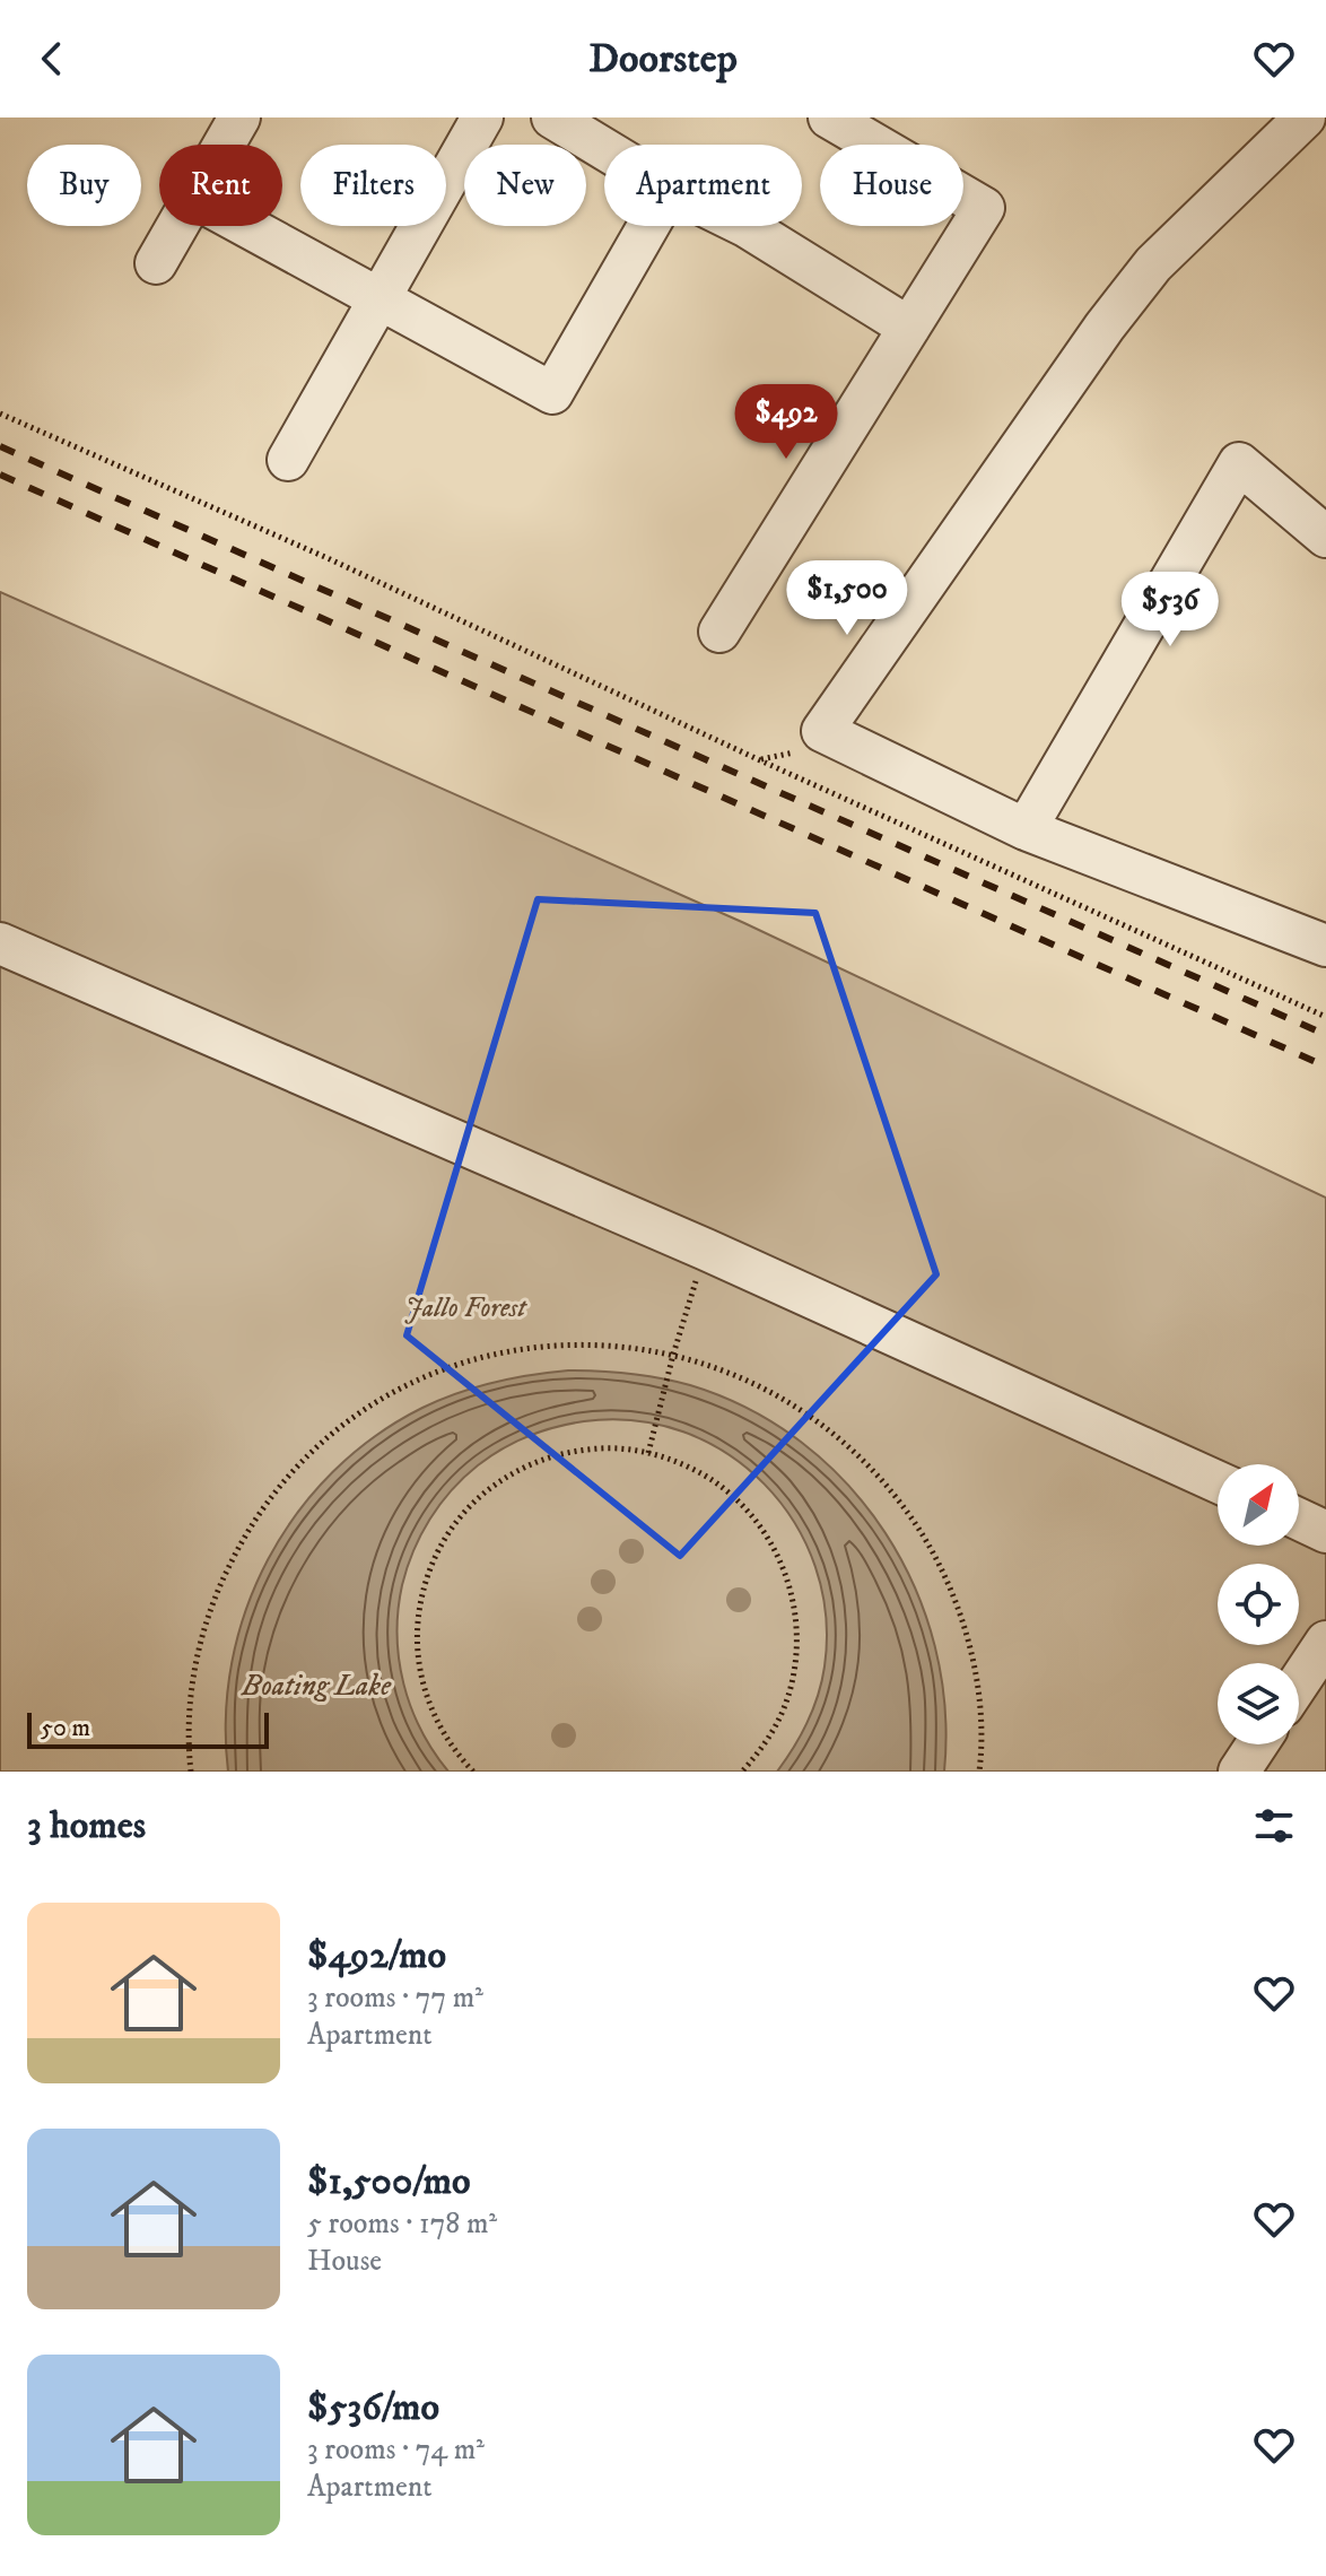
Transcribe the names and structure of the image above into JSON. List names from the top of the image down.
{
  "water": ["Boating Lake"],
  "parks": ["Jallo Forest"],
  "scale_bar": "50 m",
  "north": "top right",
  "page": {
    "header": "Doorstep",
    "chip": [
      "Buy",
      "Rent",
      "Filters",
      "New",
      "Apartment",
      "House"
    ],
    "price": ["$492", "$1,500", "$536"],
    "scale": "50 m",
    "heading": "3 homes",
    "list": [
      {
        "name": "$492/mo",
        "note": "3 rooms · 77 m² · Apartment"
      },
      {
        "name": "$1,500/mo",
        "note": "5 rooms · 178 m² · House"
      },
      {
        "name": "$536/mo",
        "note": "3 rooms · 74 m² · Apartment"
      }
    ]
  }
}
